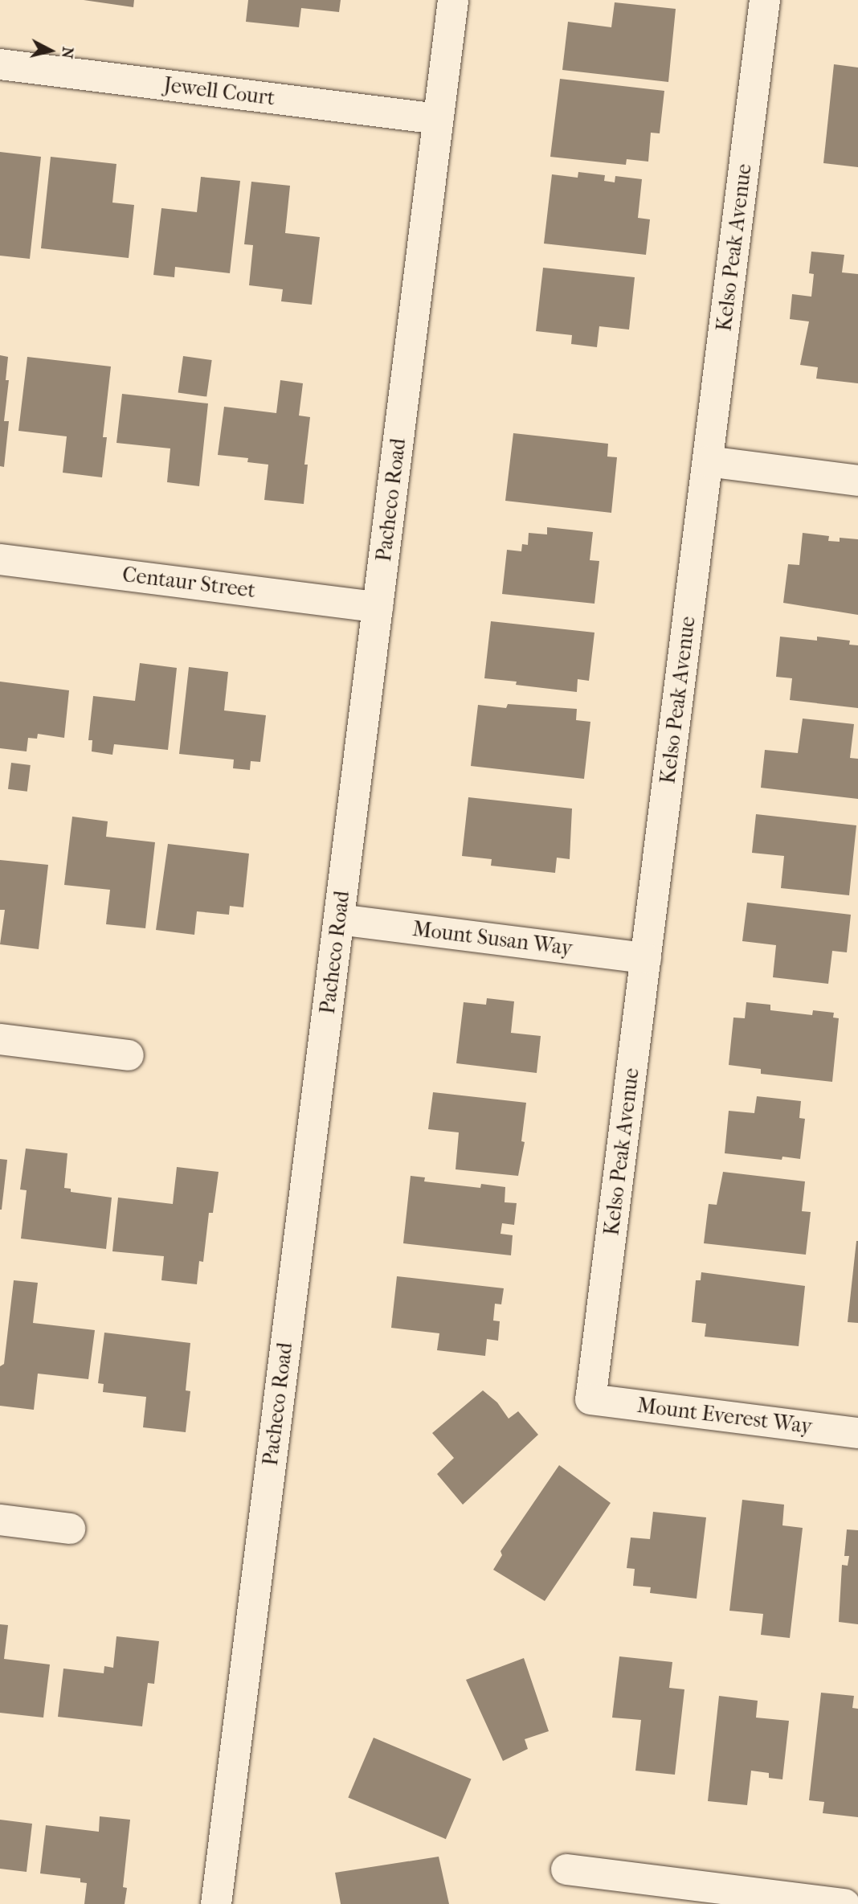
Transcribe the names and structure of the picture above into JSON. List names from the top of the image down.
{
  "streets": {
    "street": [
      "Jewell Court",
      "Kelso Peak Avenue",
      "Pacheco Road",
      "Centaur Street",
      "Mount Susan Way",
      "Mount Everest Way"
    ]
  },
  "crossings": [
    ["Jewell Court", "Pacheco Road"],
    ["Kelso Peak Avenue", "Mount Susan Way"],
    ["Kelso Peak Avenue", "Mount Everest Way"],
    ["Pacheco Road", "Centaur Street"],
    ["Pacheco Road", "Mount Susan Way"]
  ],
  "north": "right"
}
